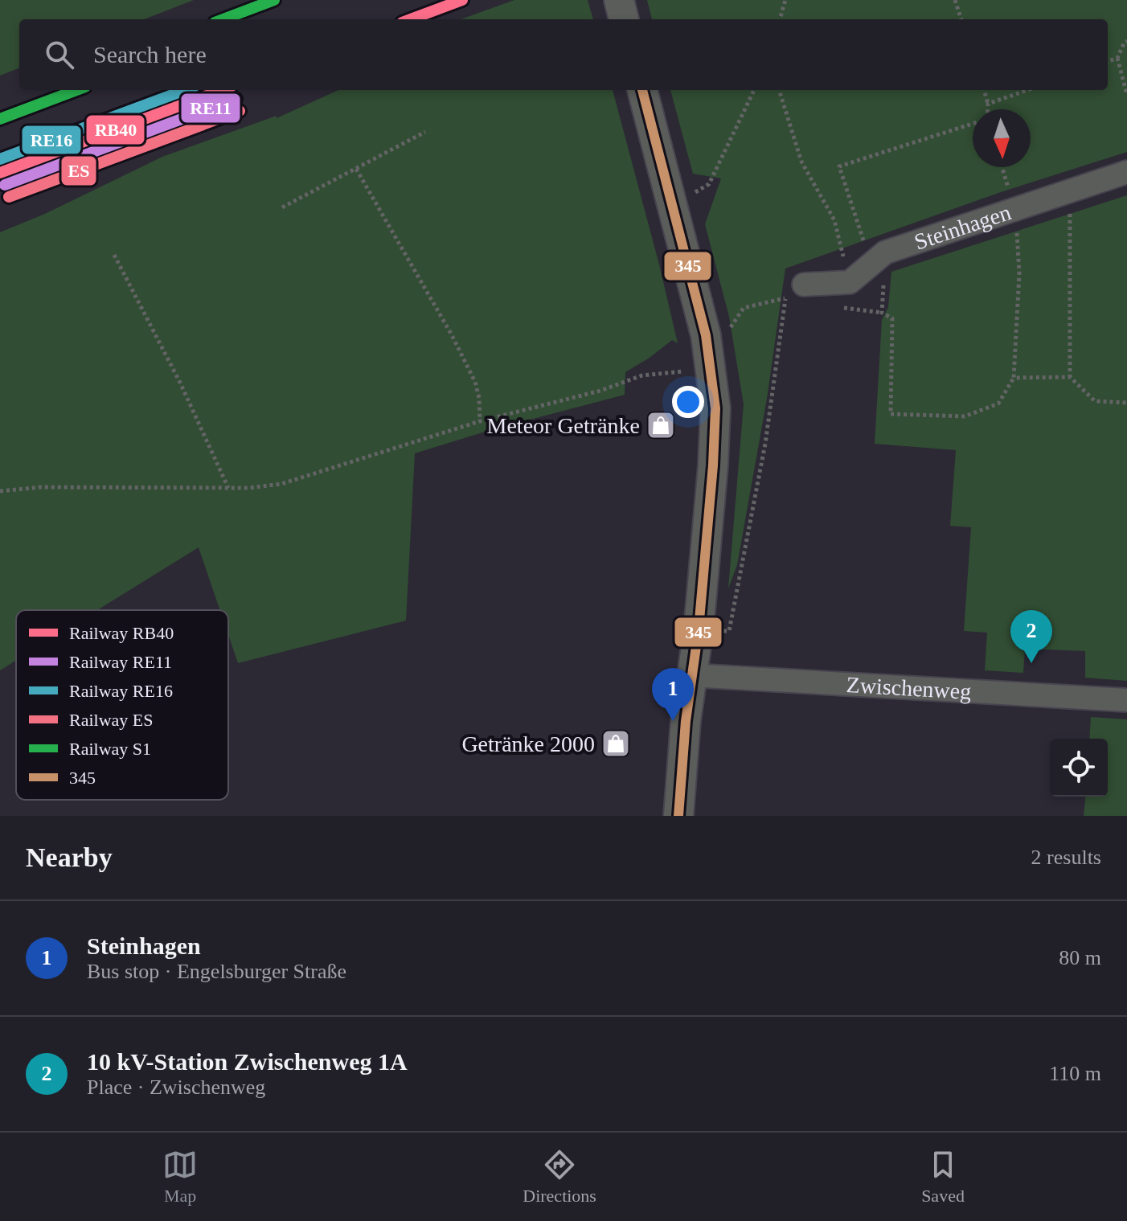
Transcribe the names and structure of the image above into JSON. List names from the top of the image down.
{
  "streets": {
    "street": ["Steinhagen", "Zwischenweg"]
  },
  "places": {
    "shop": ["Meteor Getränke", "Getränke 2000"]
  },
  "lines": [
    "rail line RB40",
    "rail line S1",
    "rail line RE16",
    "transit line 345",
    "rail line RE11",
    "rail line ES"
  ],
  "legend": [
    "Railway RB40",
    "Railway RE11",
    "Railway RE16",
    "Railway ES",
    "Railway S1",
    "345"
  ],
  "north": "bottom",
  "page": {
    "search": "Search here",
    "pins": ["2", "1"],
    "heading": ["Nearby", "2 results"],
    "list": [
      {
        "mark": "1",
        "name": "Steinhagen",
        "note": "Bus stop · Engelsburger Straße",
        "value": "80 m"
      },
      {
        "mark": "2",
        "name": "10 kV-Station Zwischenweg 1A",
        "note": "Place · Zwischenweg",
        "value": "110 m"
      }
    ],
    "nav": ["Map", "Directions", "Saved"]
  }
}
